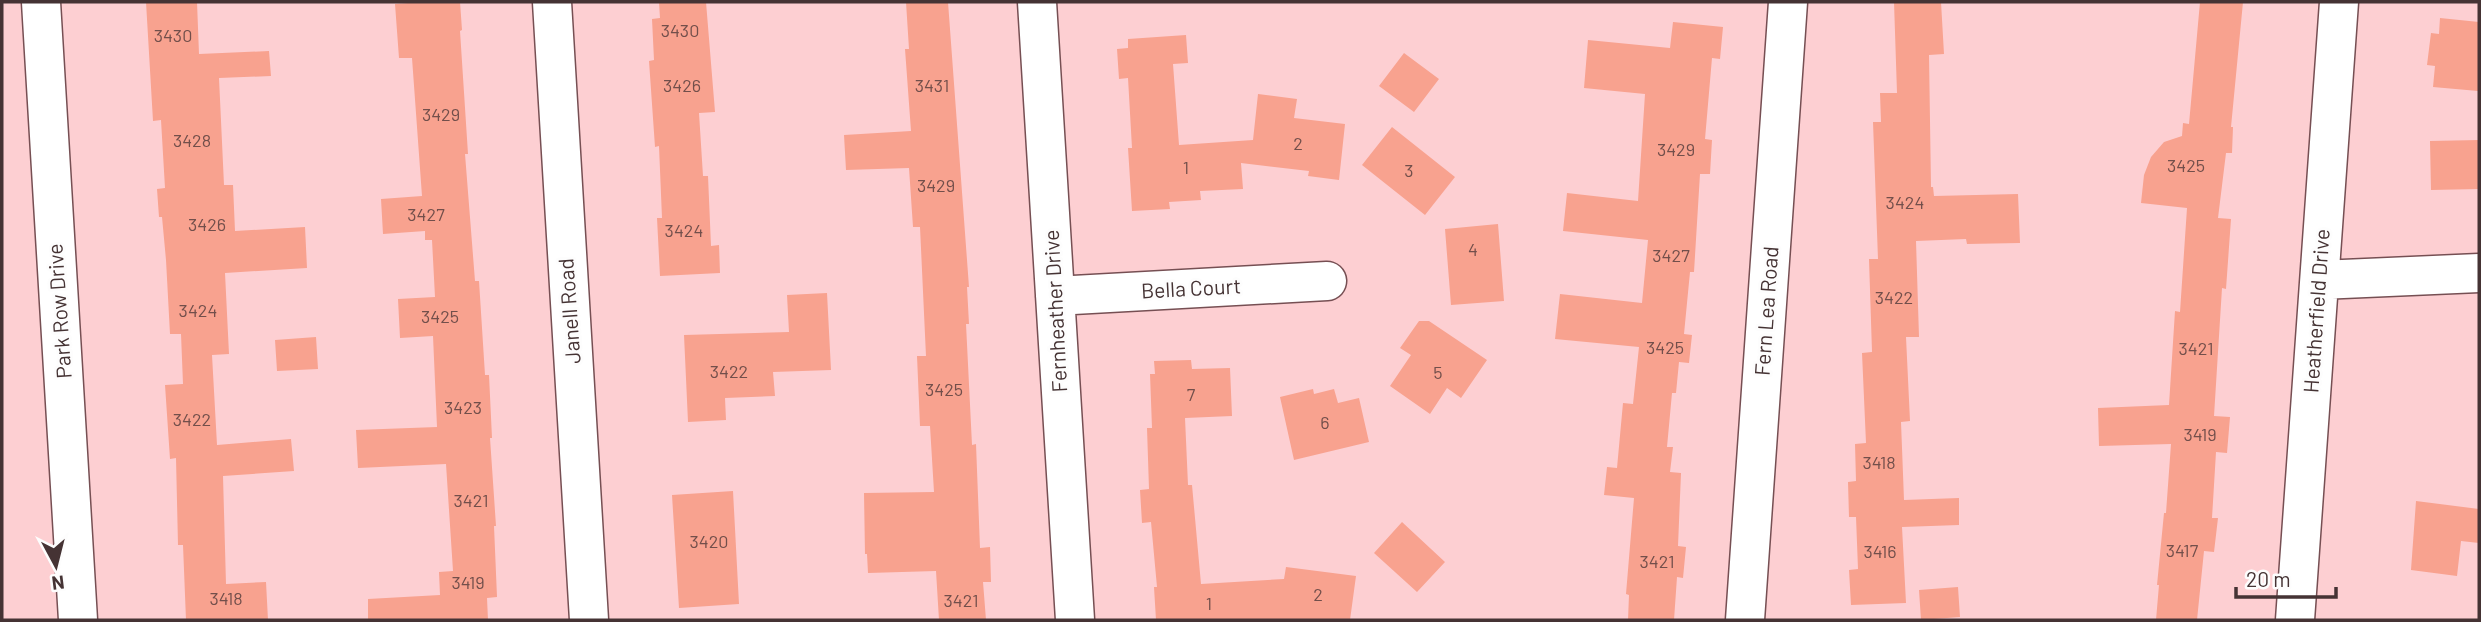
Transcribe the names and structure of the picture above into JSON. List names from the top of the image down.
{
  "streets": {
    "street": [
      "Bella Court",
      "Park Row Drive",
      "Janell Road",
      "Fernheather Drive",
      "Fern Lea Road",
      "Heatherfield Drive"
    ]
  },
  "crossings": [
    ["Bella Court", "Fernheather Drive"]
  ],
  "house_numbers": [
    "3430",
    "3430",
    "3426",
    "3431",
    "3429",
    "3428",
    "2",
    "3429",
    "3425",
    "1",
    "3",
    "3429",
    "3424",
    "3427",
    "3426",
    "3424",
    "4",
    "3427",
    "3422",
    "3424",
    "3425",
    "3425",
    "3421",
    "3422",
    "5",
    "3425",
    "7",
    "3423",
    "3422",
    "6",
    "3419",
    "3418",
    "3421",
    "3420",
    "3417",
    "3416",
    "3421",
    "3419",
    "2",
    "3418",
    "3421",
    "1"
  ],
  "scale_bar": "20 m",
  "north": "bottom"
}
